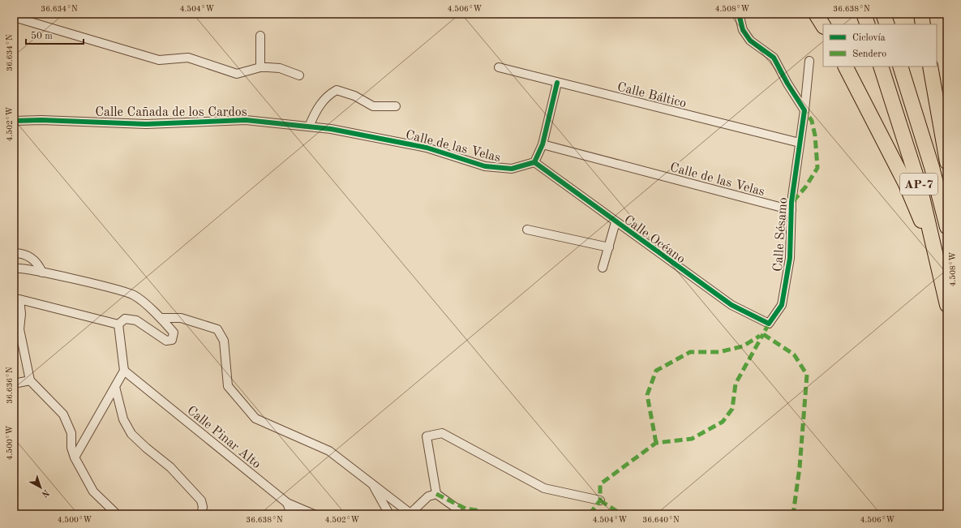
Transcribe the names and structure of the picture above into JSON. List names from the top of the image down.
{
  "streets": {
    "highway": ["AP-7"],
    "street": [
      "Calle Báltico",
      "Calle Cañada de los Cardos",
      "Calle de las Velas",
      "Calle Sésamo",
      "Calle Océano",
      "Calle Pinar Alto"
    ]
  },
  "crossings": [
    ["Calle Báltico", "Calle Sésamo"],
    ["Calle Cañada de los Cardos", "Calle de las Velas"],
    ["Calle de las Velas", "Calle Sésamo"],
    ["Calle de las Velas", "Calle Océano"],
    ["Calle Sésamo", "Calle Océano"]
  ],
  "legend": ["Ciclovía", "Sendero"],
  "scale_bar": "50 m",
  "north": "bottom right",
  "coordinates": [
    "36.634°N",
    "4.504°W",
    "4.506°W",
    "4.508°W",
    "36.638°N",
    "4.502°W",
    "36.636°N",
    "4.500°W",
    "36.640°N"
  ]
}
